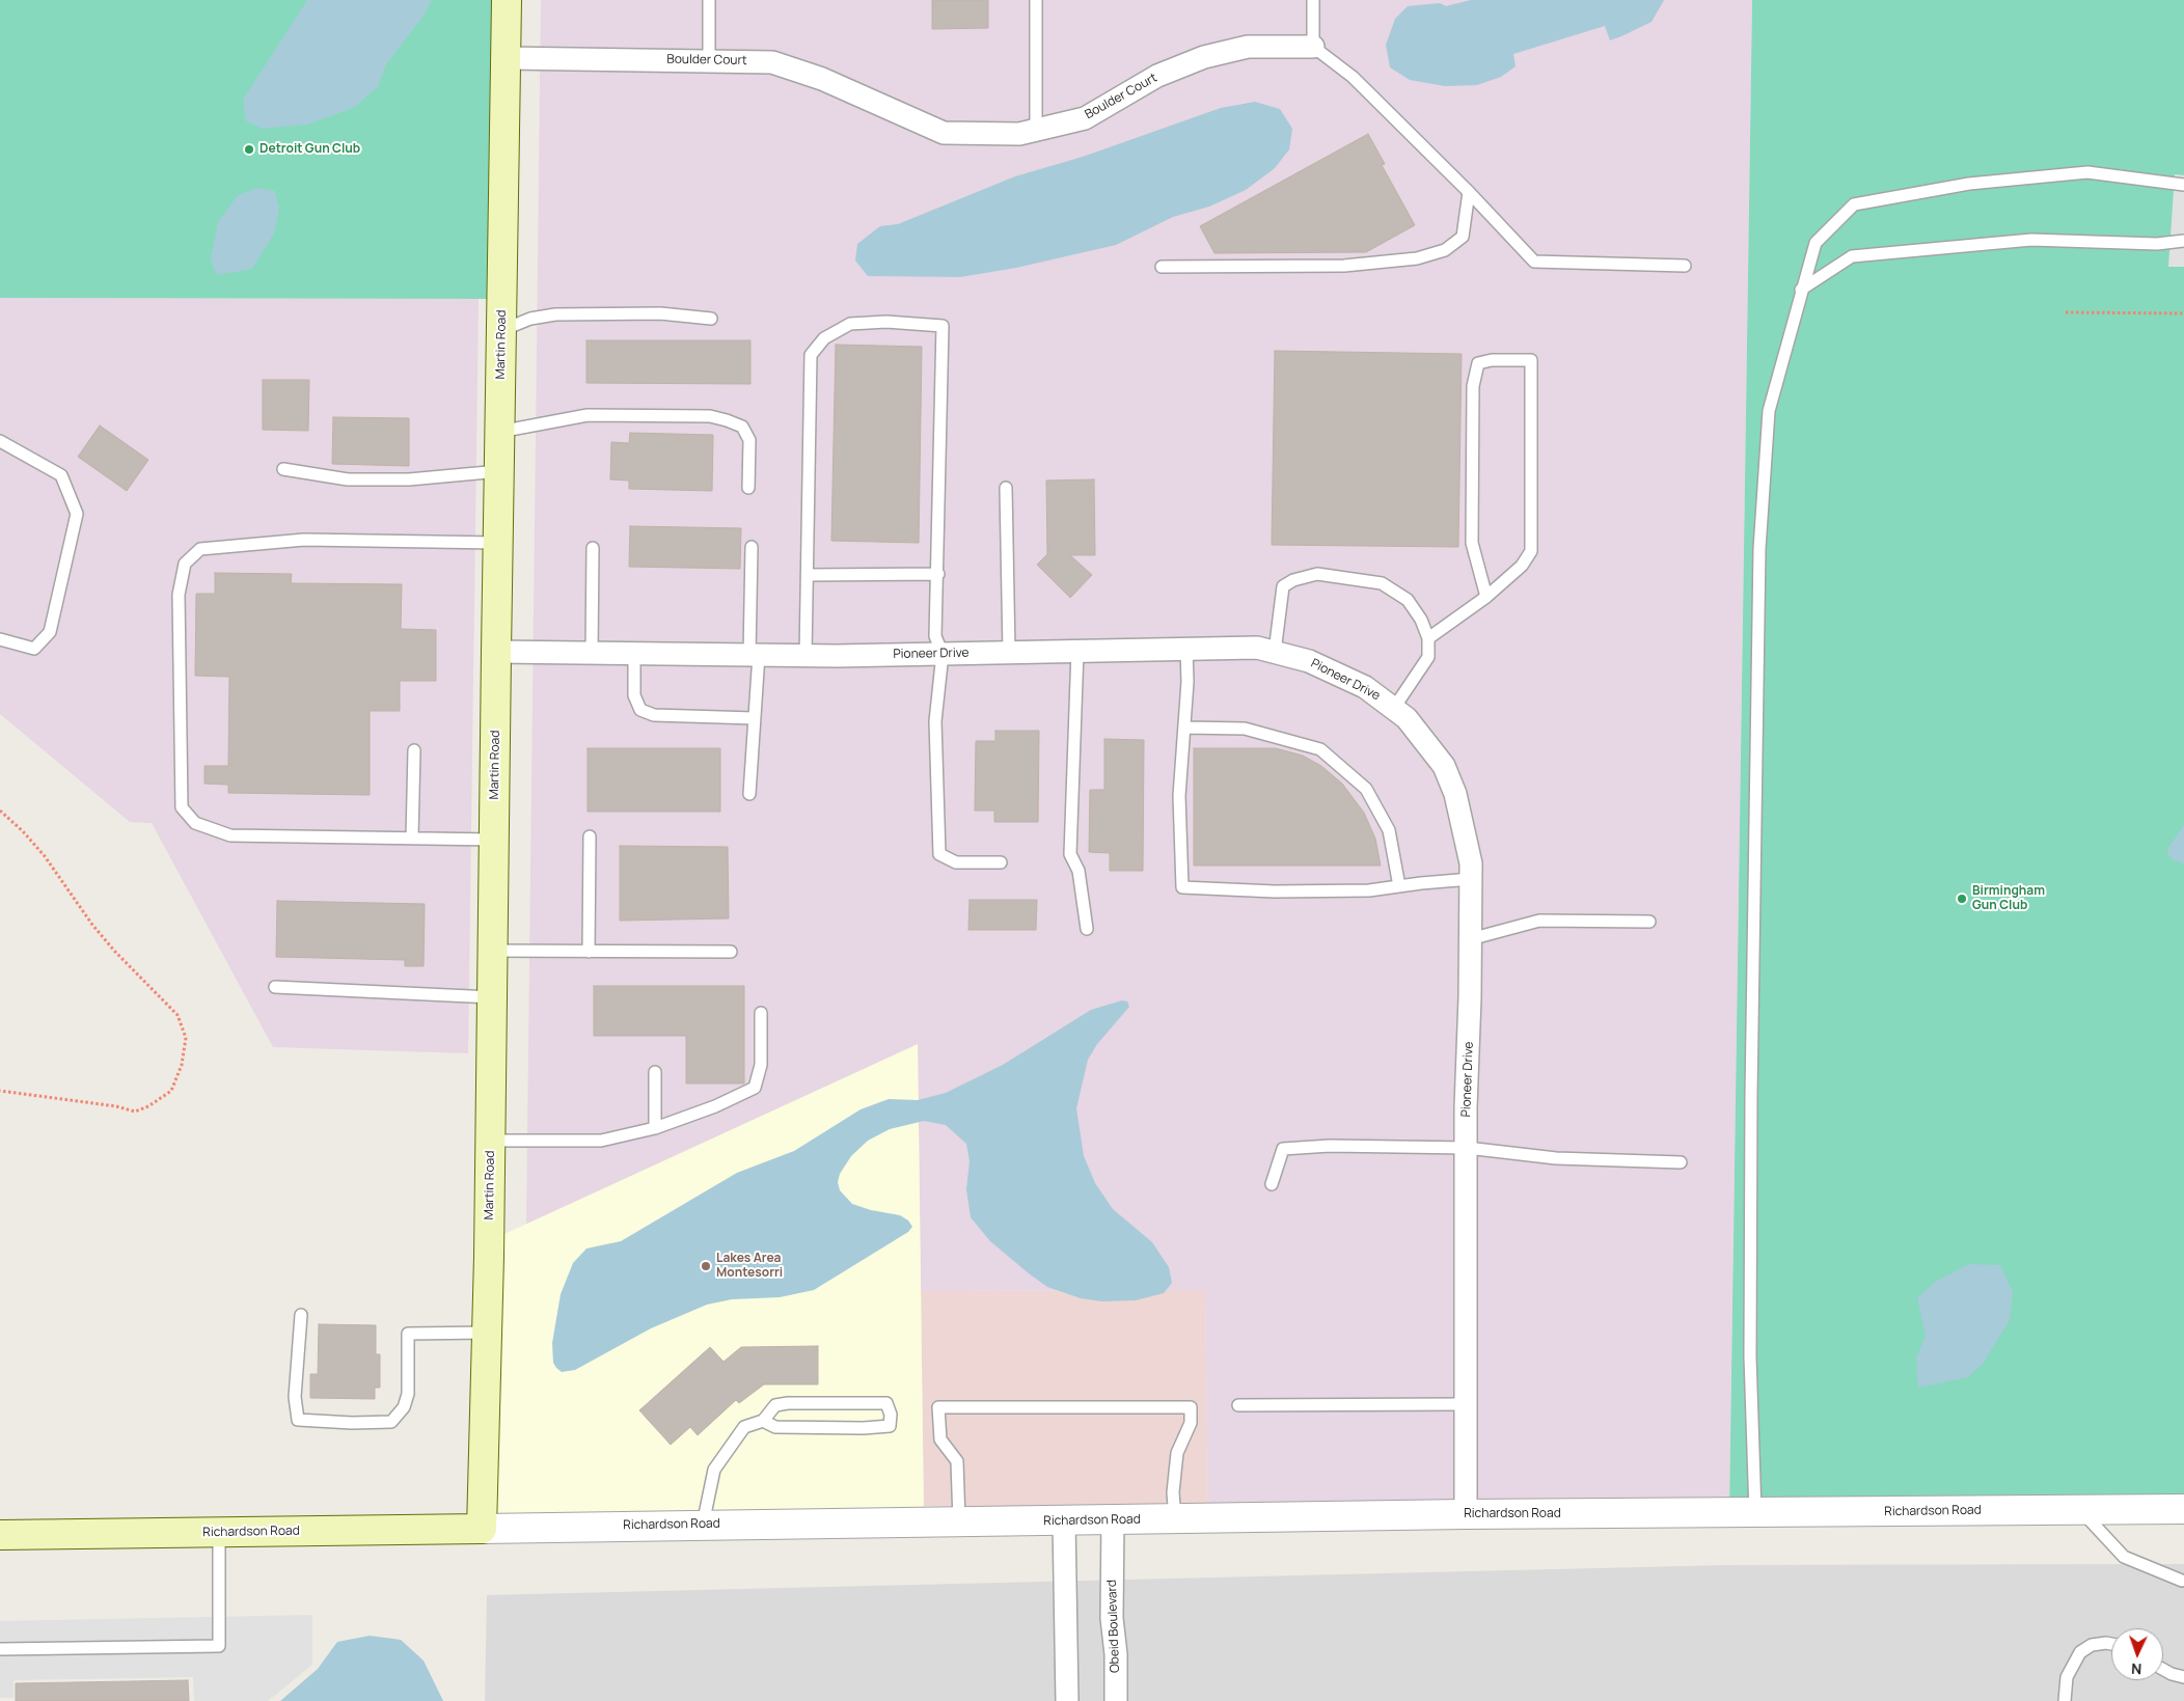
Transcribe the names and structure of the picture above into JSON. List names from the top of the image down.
{
  "streets": {
    "main road": ["Martin Road", "Richardson Road"],
    "street": ["Boulder Court", "Pioneer Drive", "Obeid Boulevard"]
  },
  "crossings": [
    ["Boulder Court", "Martin Road"],
    ["Martin Road", "Pioneer Drive"],
    ["Martin Road", "Richardson Road"],
    ["Pioneer Drive", "Richardson Road"],
    ["Richardson Road", "Obeid Boulevard"]
  ],
  "places": ["Detroit Gun Club", "Birmingham Gun Club", "Lakes Area Montesorri"],
  "north": "bottom"
}
